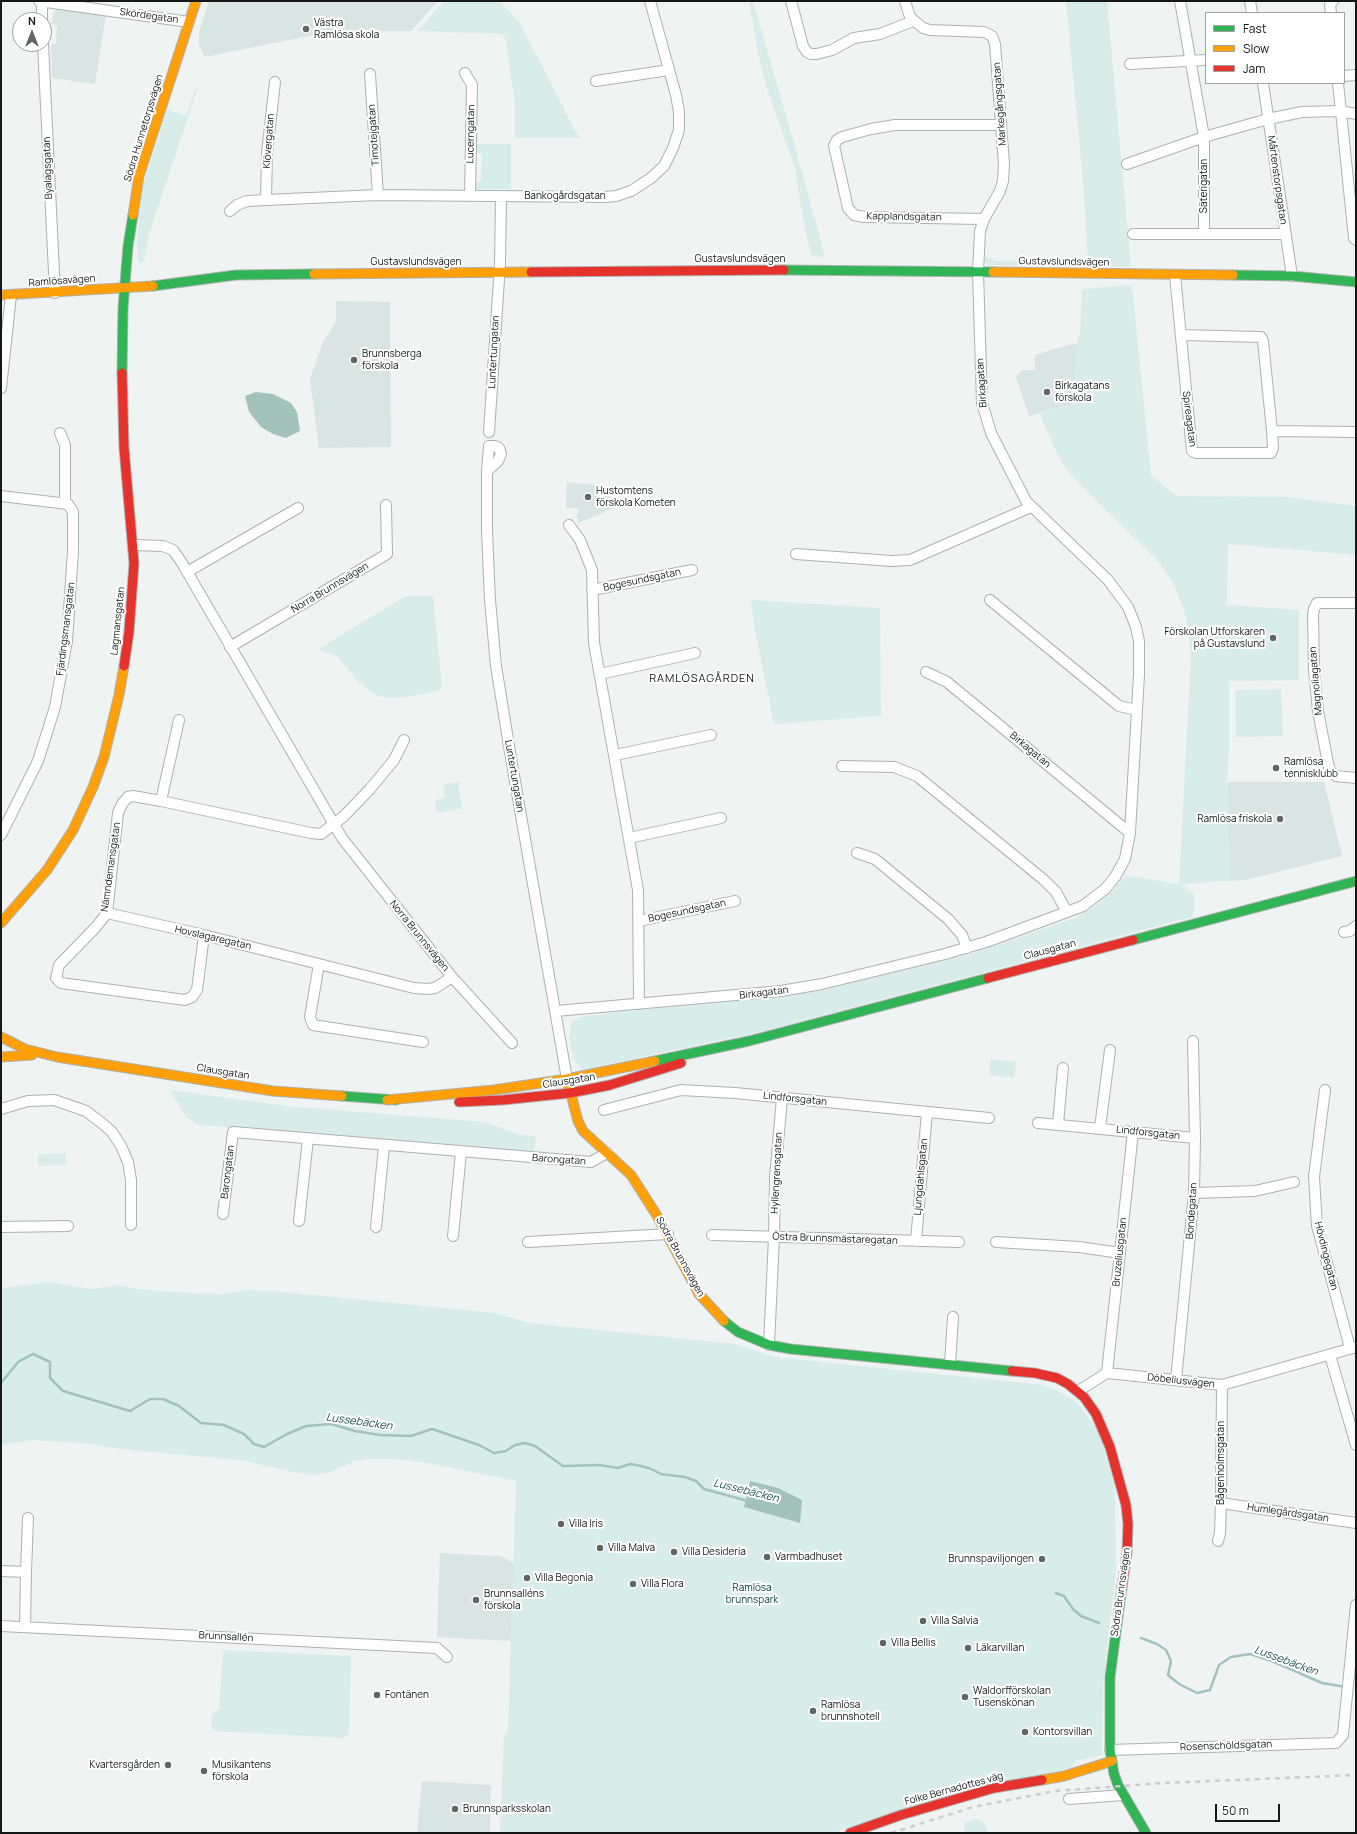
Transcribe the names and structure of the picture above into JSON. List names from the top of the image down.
{
  "streets": {
    "street": [
      "Skördegatan",
      "Markegångsgatan",
      "Södra Hunnetorpsvägen",
      "Lucerngatan",
      "Timotejgatan",
      "Klövergatan",
      "Byalagsgatan",
      "Mårtenstorpsgatan",
      "Säterigatan",
      "Bankogårdsgatan",
      "Kapplandsgatan",
      "Gustavslundsvägen",
      "Ramlösavägen",
      "Luntertungatan",
      "Birkagatan",
      "Spireagatan",
      "Bogesundsgatan",
      "Norra Brunnsvägen",
      "Lagmansgatan",
      "Fjärdingsmansgatan",
      "Magnoliagatan",
      "Nämndemansgatan",
      "Hovslagaregatan",
      "Clausgatan",
      "Lindforsgatan",
      "Barongatan",
      "Hyllengrensgatan",
      "Ljungdahlsgatan",
      "Bondegatan",
      "Östra Brunnsmästaregatan",
      "Bruzeliusgatan",
      "Hövdingegatan",
      "Södra Brunnsvägen",
      "Döbeliusvägen",
      "Bågenholmsgatan",
      "Humlegårdsgatan",
      "Brunnsallén",
      "Rosenschöldsgatan",
      "Folke Bernadottes väg"
    ]
  },
  "crossings": [
    ["Skördegatan", "Södra Hunnetorpsvägen"],
    ["Markegångsgatan", "Kapplandsgatan"],
    ["Markegångsgatan", "Gustavslundsvägen"],
    ["Markegångsgatan", "Birkagatan"],
    ["Södra Hunnetorpsvägen", "Gustavslundsvägen"],
    ["Södra Hunnetorpsvägen", "Ramlösavägen"],
    ["Södra Hunnetorpsvägen", "Lagmansgatan"],
    ["Lucerngatan", "Bankogårdsgatan"],
    ["Timotejgatan", "Bankogårdsgatan"],
    ["Klövergatan", "Bankogårdsgatan"],
    ["Byalagsgatan", "Ramlösavägen"],
    ["Mårtenstorpsgatan", "Gustavslundsvägen"],
    ["Gustavslundsvägen", "Ramlösavägen"],
    ["Gustavslundsvägen", "Luntertungatan"],
    ["Gustavslundsvägen", "Birkagatan"],
    ["Gustavslundsvägen", "Spireagatan"],
    ["Gustavslundsvägen", "Lagmansgatan"],
    ["Ramlösavägen", "Lagmansgatan"],
    ["Luntertungatan", "Birkagatan"],
    ["Luntertungatan", "Clausgatan"],
    ["Luntertungatan", "Södra Brunnsvägen"],
    ["Birkagatan", "Bogesundsgatan"],
    ["Norra Brunnsvägen", "Lagmansgatan"],
    ["Norra Brunnsvägen", "Nämndemansgatan"],
    ["Norra Brunnsvägen", "Hovslagaregatan"],
    ["Nämndemansgatan", "Hovslagaregatan"],
    ["Clausgatan", "Södra Brunnsvägen"],
    ["Lindforsgatan", "Hyllengrensgatan"],
    ["Lindforsgatan", "Ljungdahlsgatan"],
    ["Lindforsgatan", "Bondegatan"],
    ["Lindforsgatan", "Bruzeliusgatan"],
    ["Barongatan", "Södra Brunnsvägen"],
    ["Hyllengrensgatan", "Östra Brunnsmästaregatan"],
    ["Hyllengrensgatan", "Södra Brunnsvägen"],
    ["Ljungdahlsgatan", "Östra Brunnsmästaregatan"],
    ["Bondegatan", "Döbeliusvägen"],
    ["Bruzeliusgatan", "Döbeliusvägen"],
    ["Hövdingegatan", "Döbeliusvägen"],
    ["Södra Brunnsvägen", "Rosenschöldsgatan"],
    ["Södra Brunnsvägen", "Folke Bernadottes väg"],
    ["Döbeliusvägen", "Bågenholmsgatan"],
    ["Bågenholmsgatan", "Humlegårdsgatan"]
  ],
  "districts": ["RAMLÖSAGÅRDEN"],
  "water": ["Lussebäcken"],
  "parks": ["Ramlösa brunnspark"],
  "places": [
    "Västra Ramlösa skola",
    "Brunnsberga förskola",
    "Birkagatans förskola",
    "Hustomtens förskola Kometen",
    "Förskolan Utforskaren på Gustavslund",
    "Ramlösa tennisklubb",
    "Ramlösa friskola",
    "Villa Iris",
    "Villa Malva",
    "Villa Desideria",
    "Varmbadhuset",
    "Brunnspaviljongen",
    "Villa Begonia",
    "Villa Flora",
    "Brunnsalléns förskola",
    "Villa Salvia",
    "Villa Bellis",
    "Läkarvillan",
    "Fontänen",
    "Waldorfförskolan Tusenskönan",
    "Ramlösa brunnshotell",
    "Kontorsvillan",
    "Kvartersgården",
    "Musikantens förskola",
    "Brunnsparksskolan"
  ],
  "legend": ["Fast", "Slow", "Jam"],
  "scale_bar": "50 m",
  "north": "top"
}
